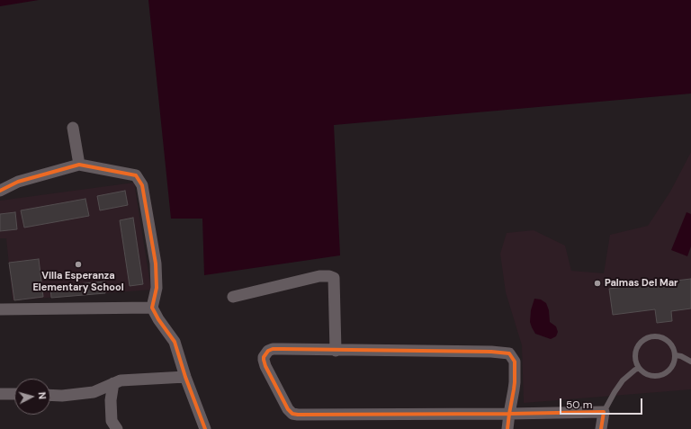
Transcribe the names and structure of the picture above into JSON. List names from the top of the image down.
{
  "places": ["Villa Esperanza Elementary School", "Palmas Del Mar"],
  "scale_bar": "50 m",
  "north": "right"
}
